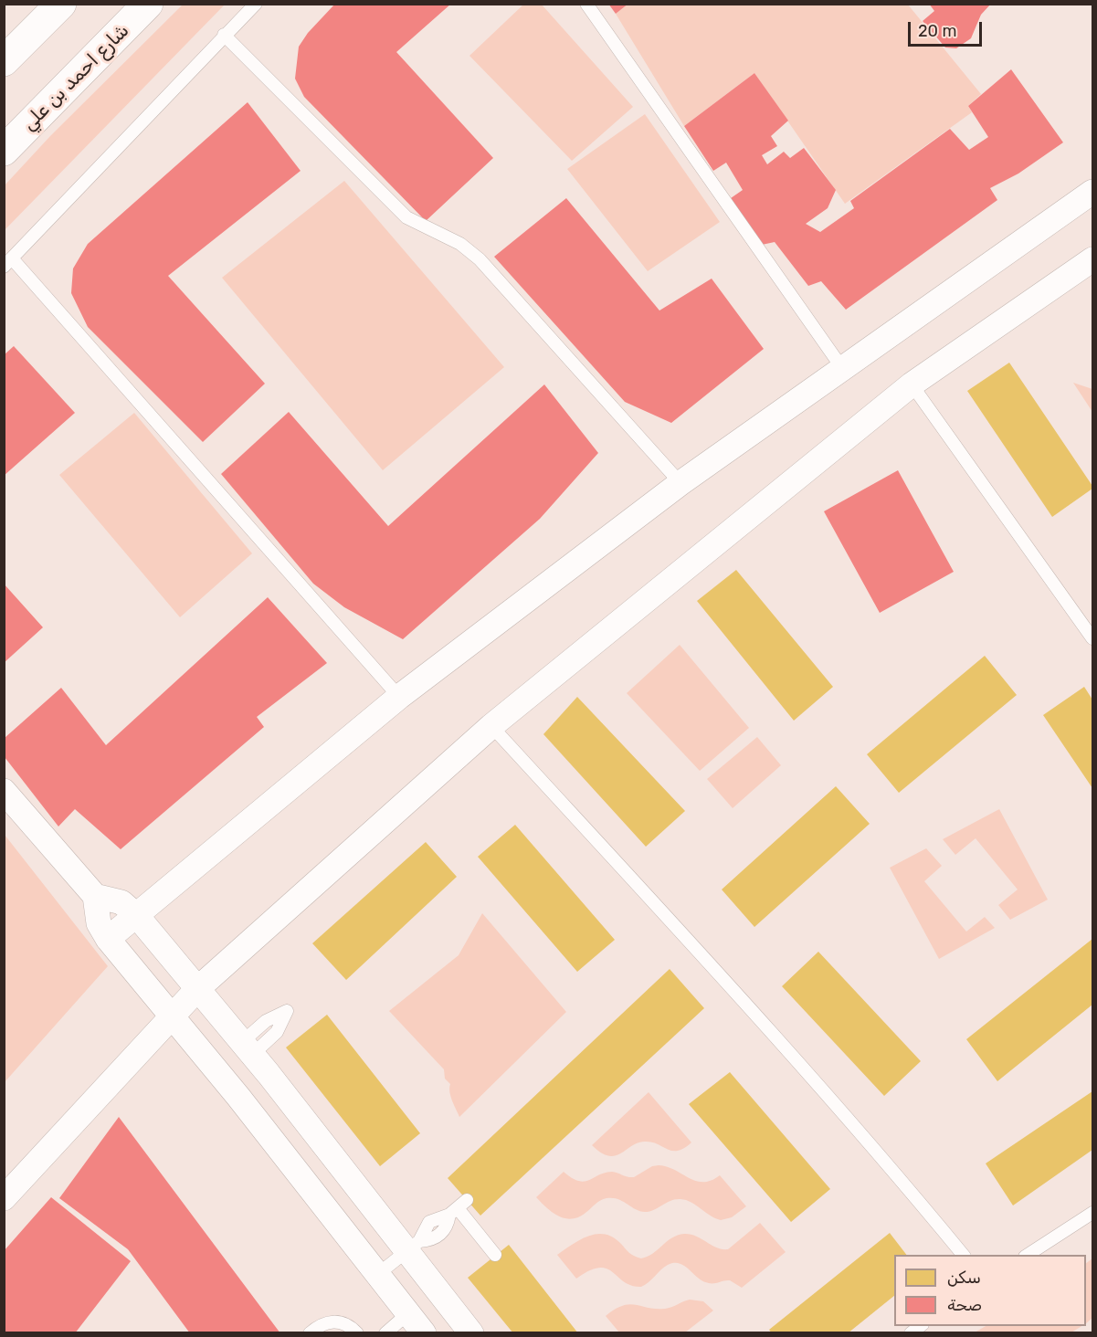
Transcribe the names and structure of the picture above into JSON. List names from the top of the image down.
{
  "streets": {
    "main road": ["شارع احمد بن علي"]
  },
  "legend": ["سكن", "صحة"],
  "scale_bar": "20 m"
}
